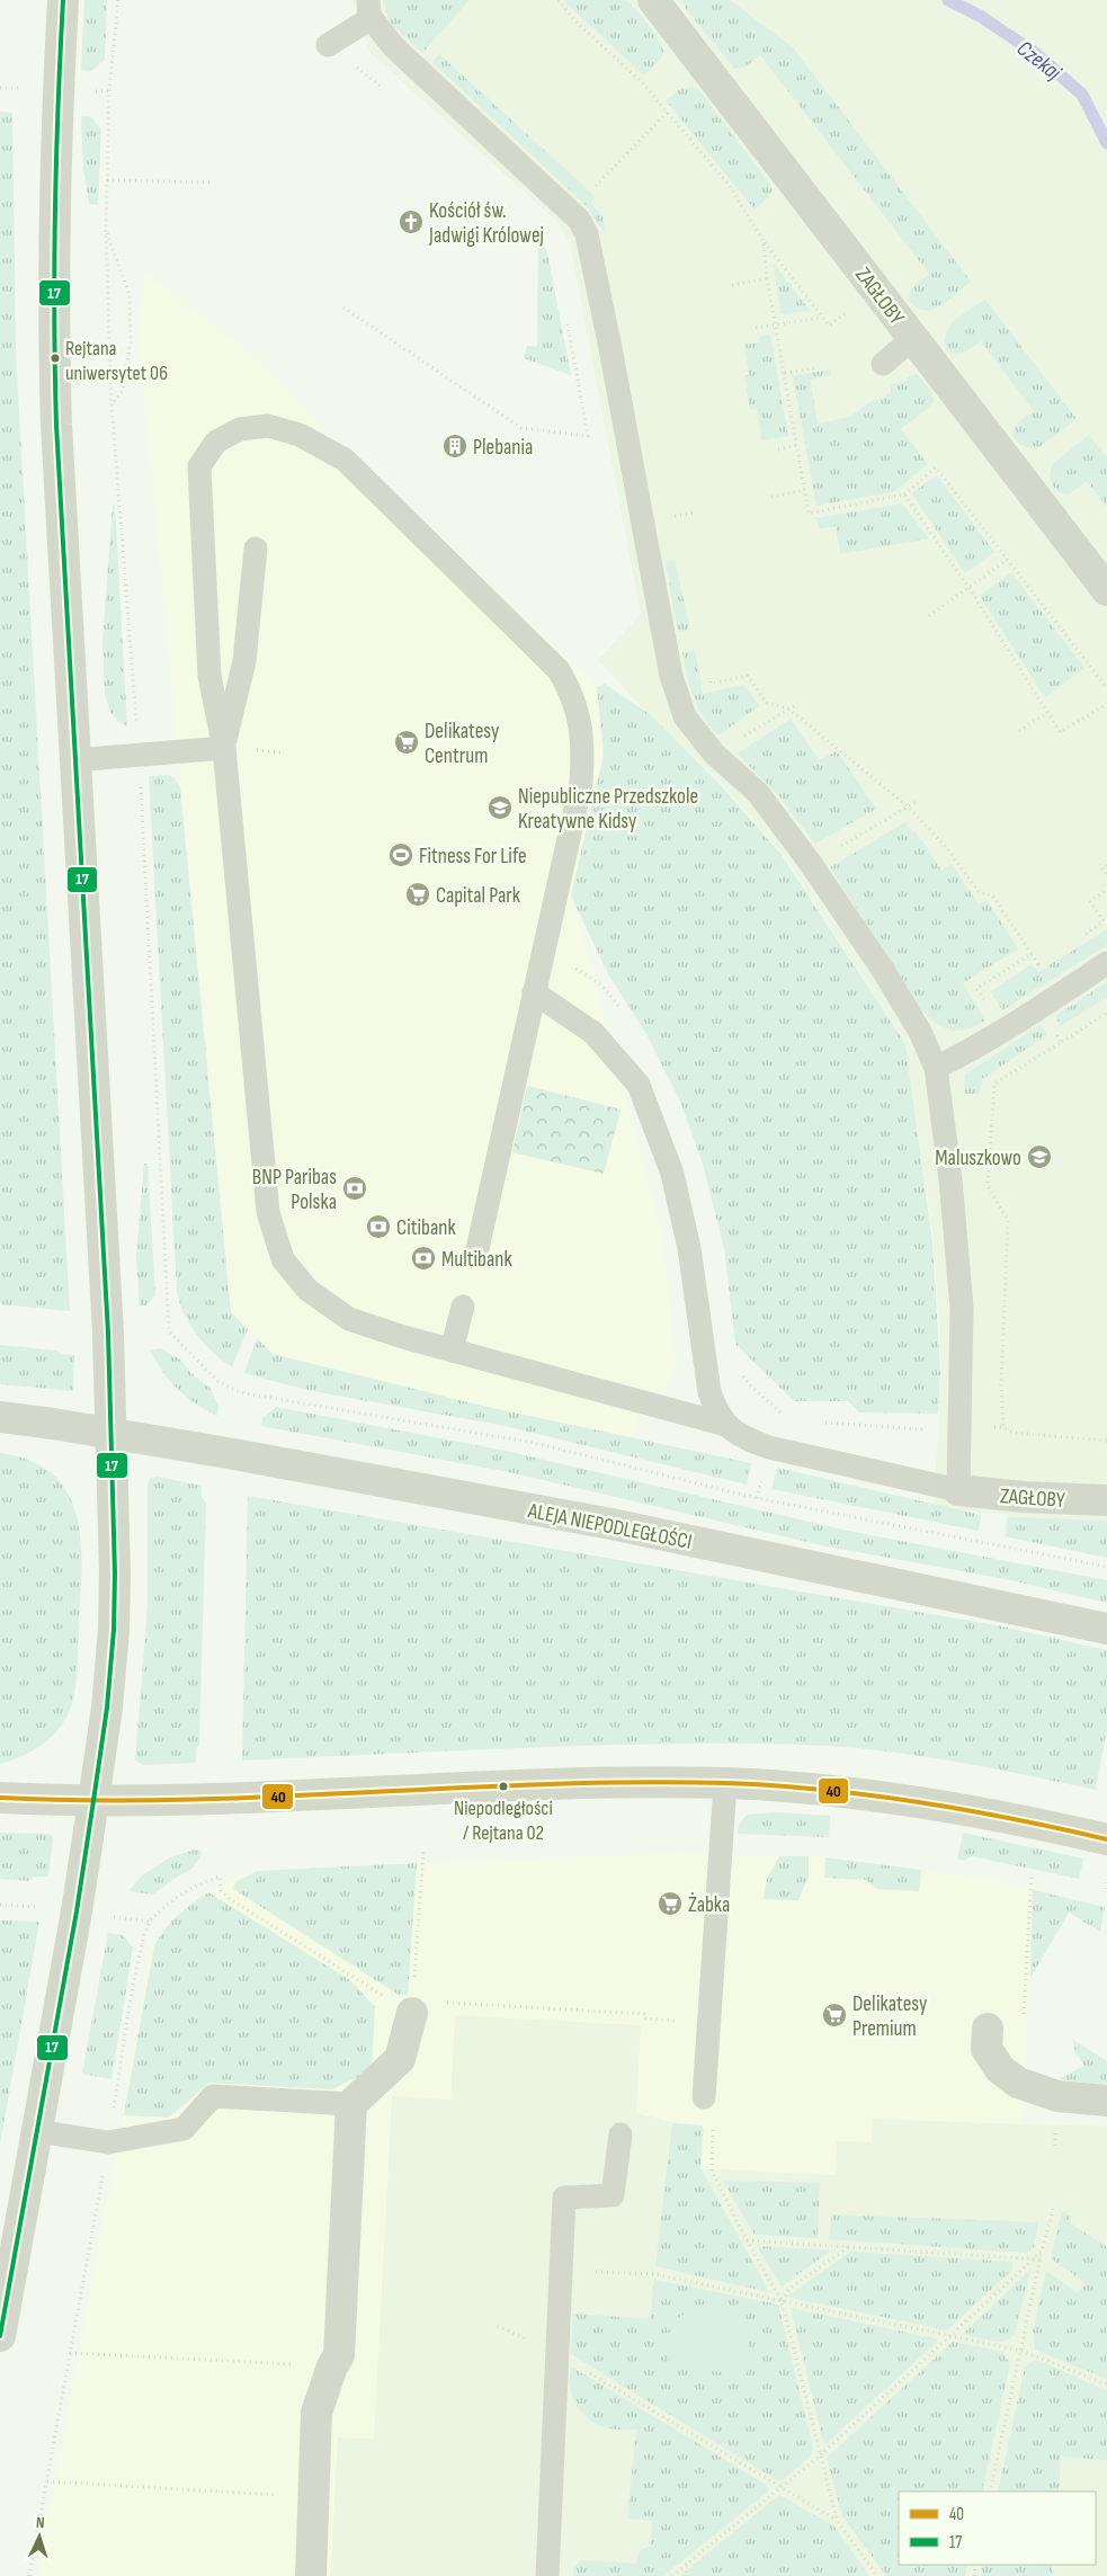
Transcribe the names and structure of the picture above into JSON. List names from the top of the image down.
{
  "streets": {
    "street": ["ZAGŁOBY", "ALEJA NIEPODLEGŁOŚCI"]
  },
  "water": ["Czekaj"],
  "places": {
    "church": ["Kościół św. Jadwigi Królowej"],
    "other": ["Rejtana uniwersytet 06", "Niepodległości / Rejtana 02"],
    "building": ["Plebania"],
    "supermarket": [
      "Delikatesy Centrum",
      "Capital Park",
      "Żabka",
      "Delikatesy Premium"
    ],
    "school or university": ["Niepubliczne Przedszkole Kreatywne Kidsy", "Maluszkowo"],
    "sports": ["Fitness For Life"],
    "bank": ["BNP Paribas Polska", "Citibank", "Multibank"]
  },
  "lines": ["transit line 17", "transit line 40"],
  "legend": ["40", "17"],
  "north": "top"
}
